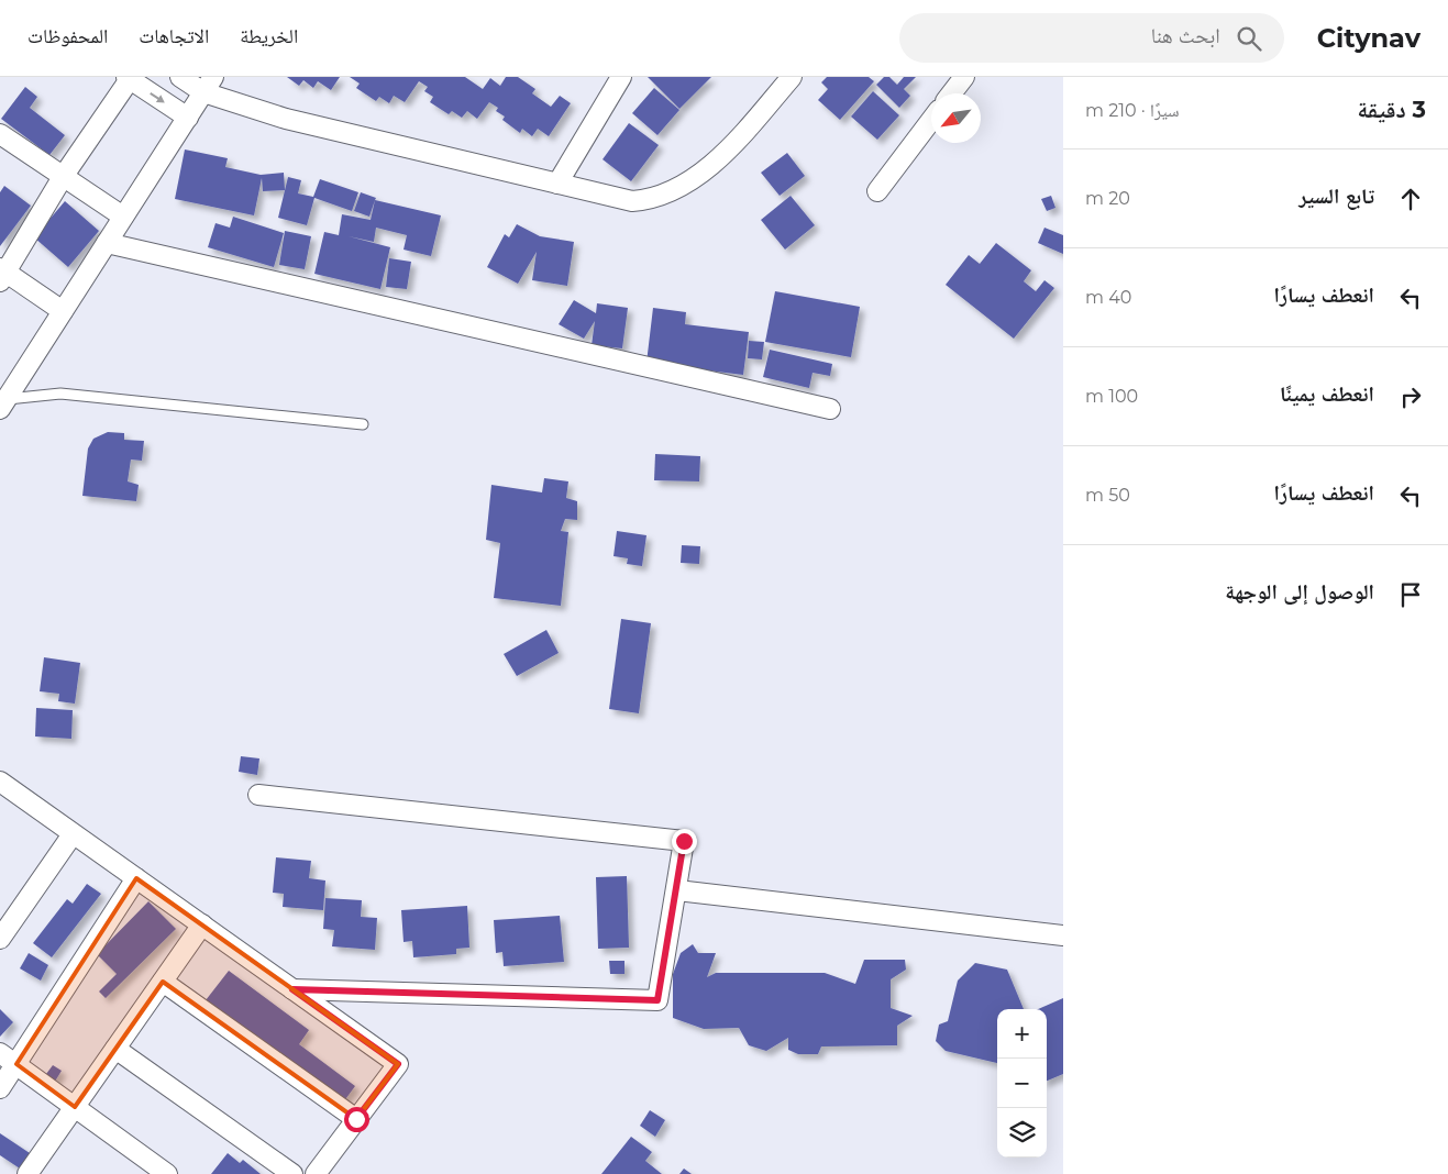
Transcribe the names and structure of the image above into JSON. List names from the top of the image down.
{
  "north": "bottom left",
  "page": {
    "header": "Citynav",
    "search": "ابحث هنا",
    "nav": ["الخريطة", "الاتجاهات", "المحفوظات"],
    "heading": ["3 دقيقة", "سيرًا · 210 m"],
    "list": [
      ["تابع السير", "20 m"],
      ["انعطف يسارًا", "40 m"],
      ["انعطف يمينًا", "100 m"],
      ["انعطف يسارًا", "50 m"],
      "الوصول إلى الوجهة"
    ],
    "map_buttons": ["+", "−"]
  }
}
